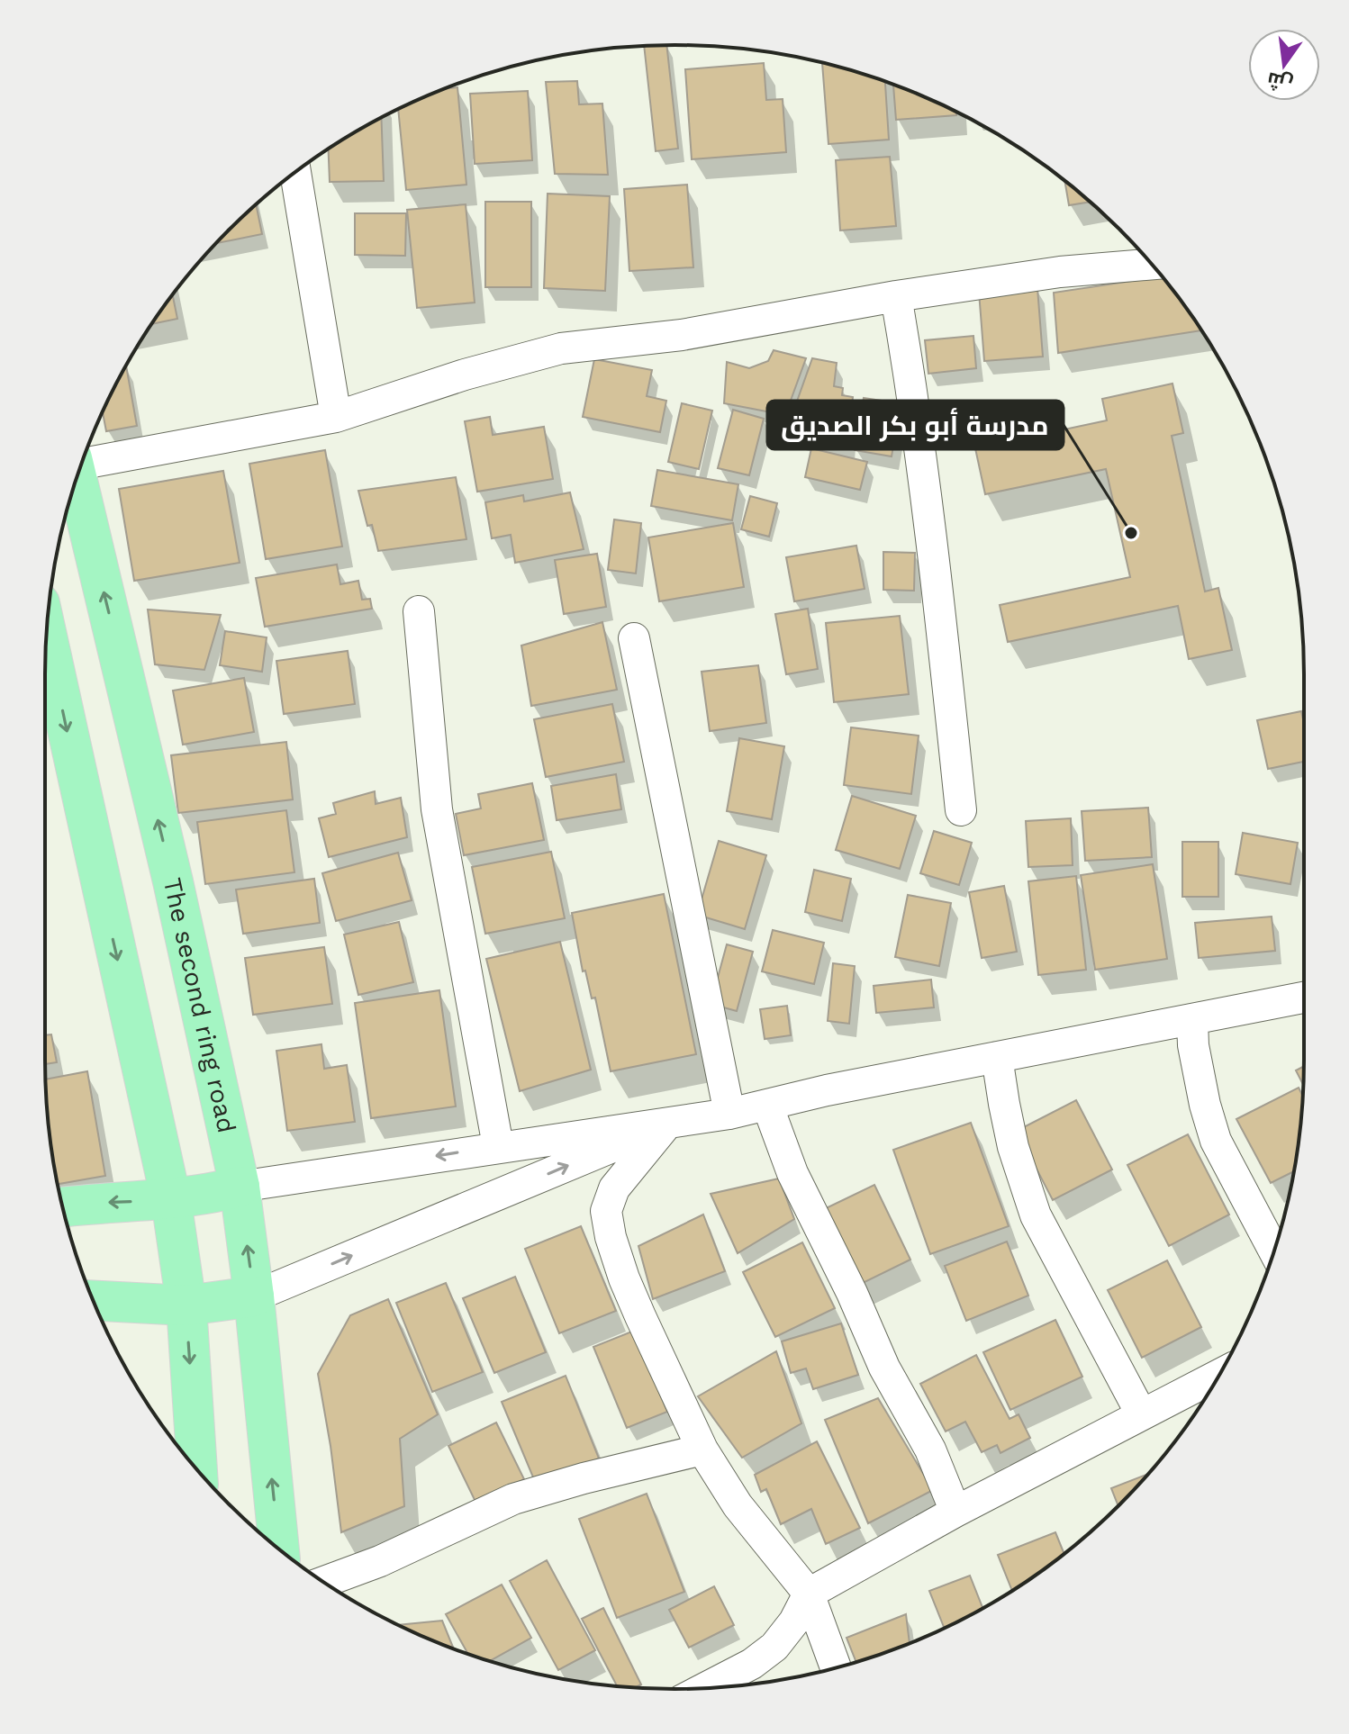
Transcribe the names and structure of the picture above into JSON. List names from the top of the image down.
{
  "streets": {
    "main road": ["The second ring road"]
  },
  "places": ["مدرسة أبو بكر الصديق"],
  "north": "bottom"
}
